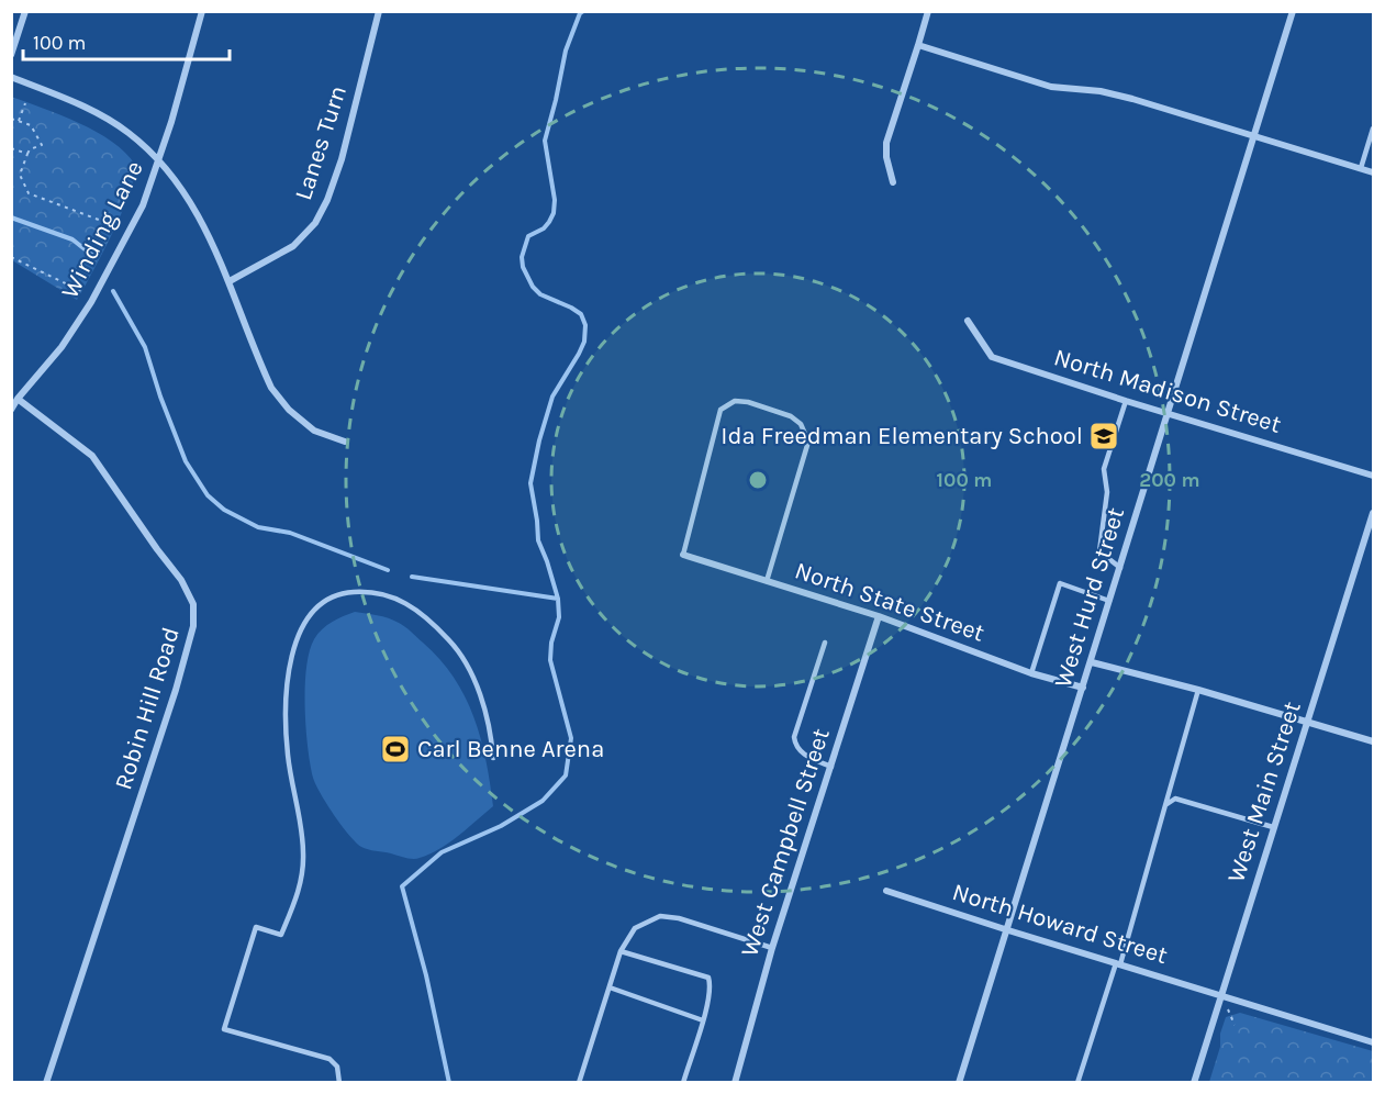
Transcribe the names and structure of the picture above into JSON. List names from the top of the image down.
{
  "streets": {
    "street": [
      "Lanes Turn",
      "Winding Lane",
      "North Madison Street",
      "West Hurd Street",
      "North State Street",
      "Robin Hill Road",
      "West Main Street",
      "West Campbell Street",
      "North Howard Street"
    ]
  },
  "crossings": [
    ["Winding Lane", "Robin Hill Road"],
    ["North Madison Street", "West Hurd Street"],
    ["West Hurd Street", "North State Street"],
    ["West Hurd Street", "North Howard Street"],
    ["North State Street", "West Campbell Street"],
    ["West Main Street", "North Howard Street"]
  ],
  "places": {
    "school or university": ["Ida Freedman Elementary School"],
    "sports": ["Carl Benne Arena"]
  },
  "scale_bar": "100 m",
  "rings": ["100 m", "200 m"]
}
